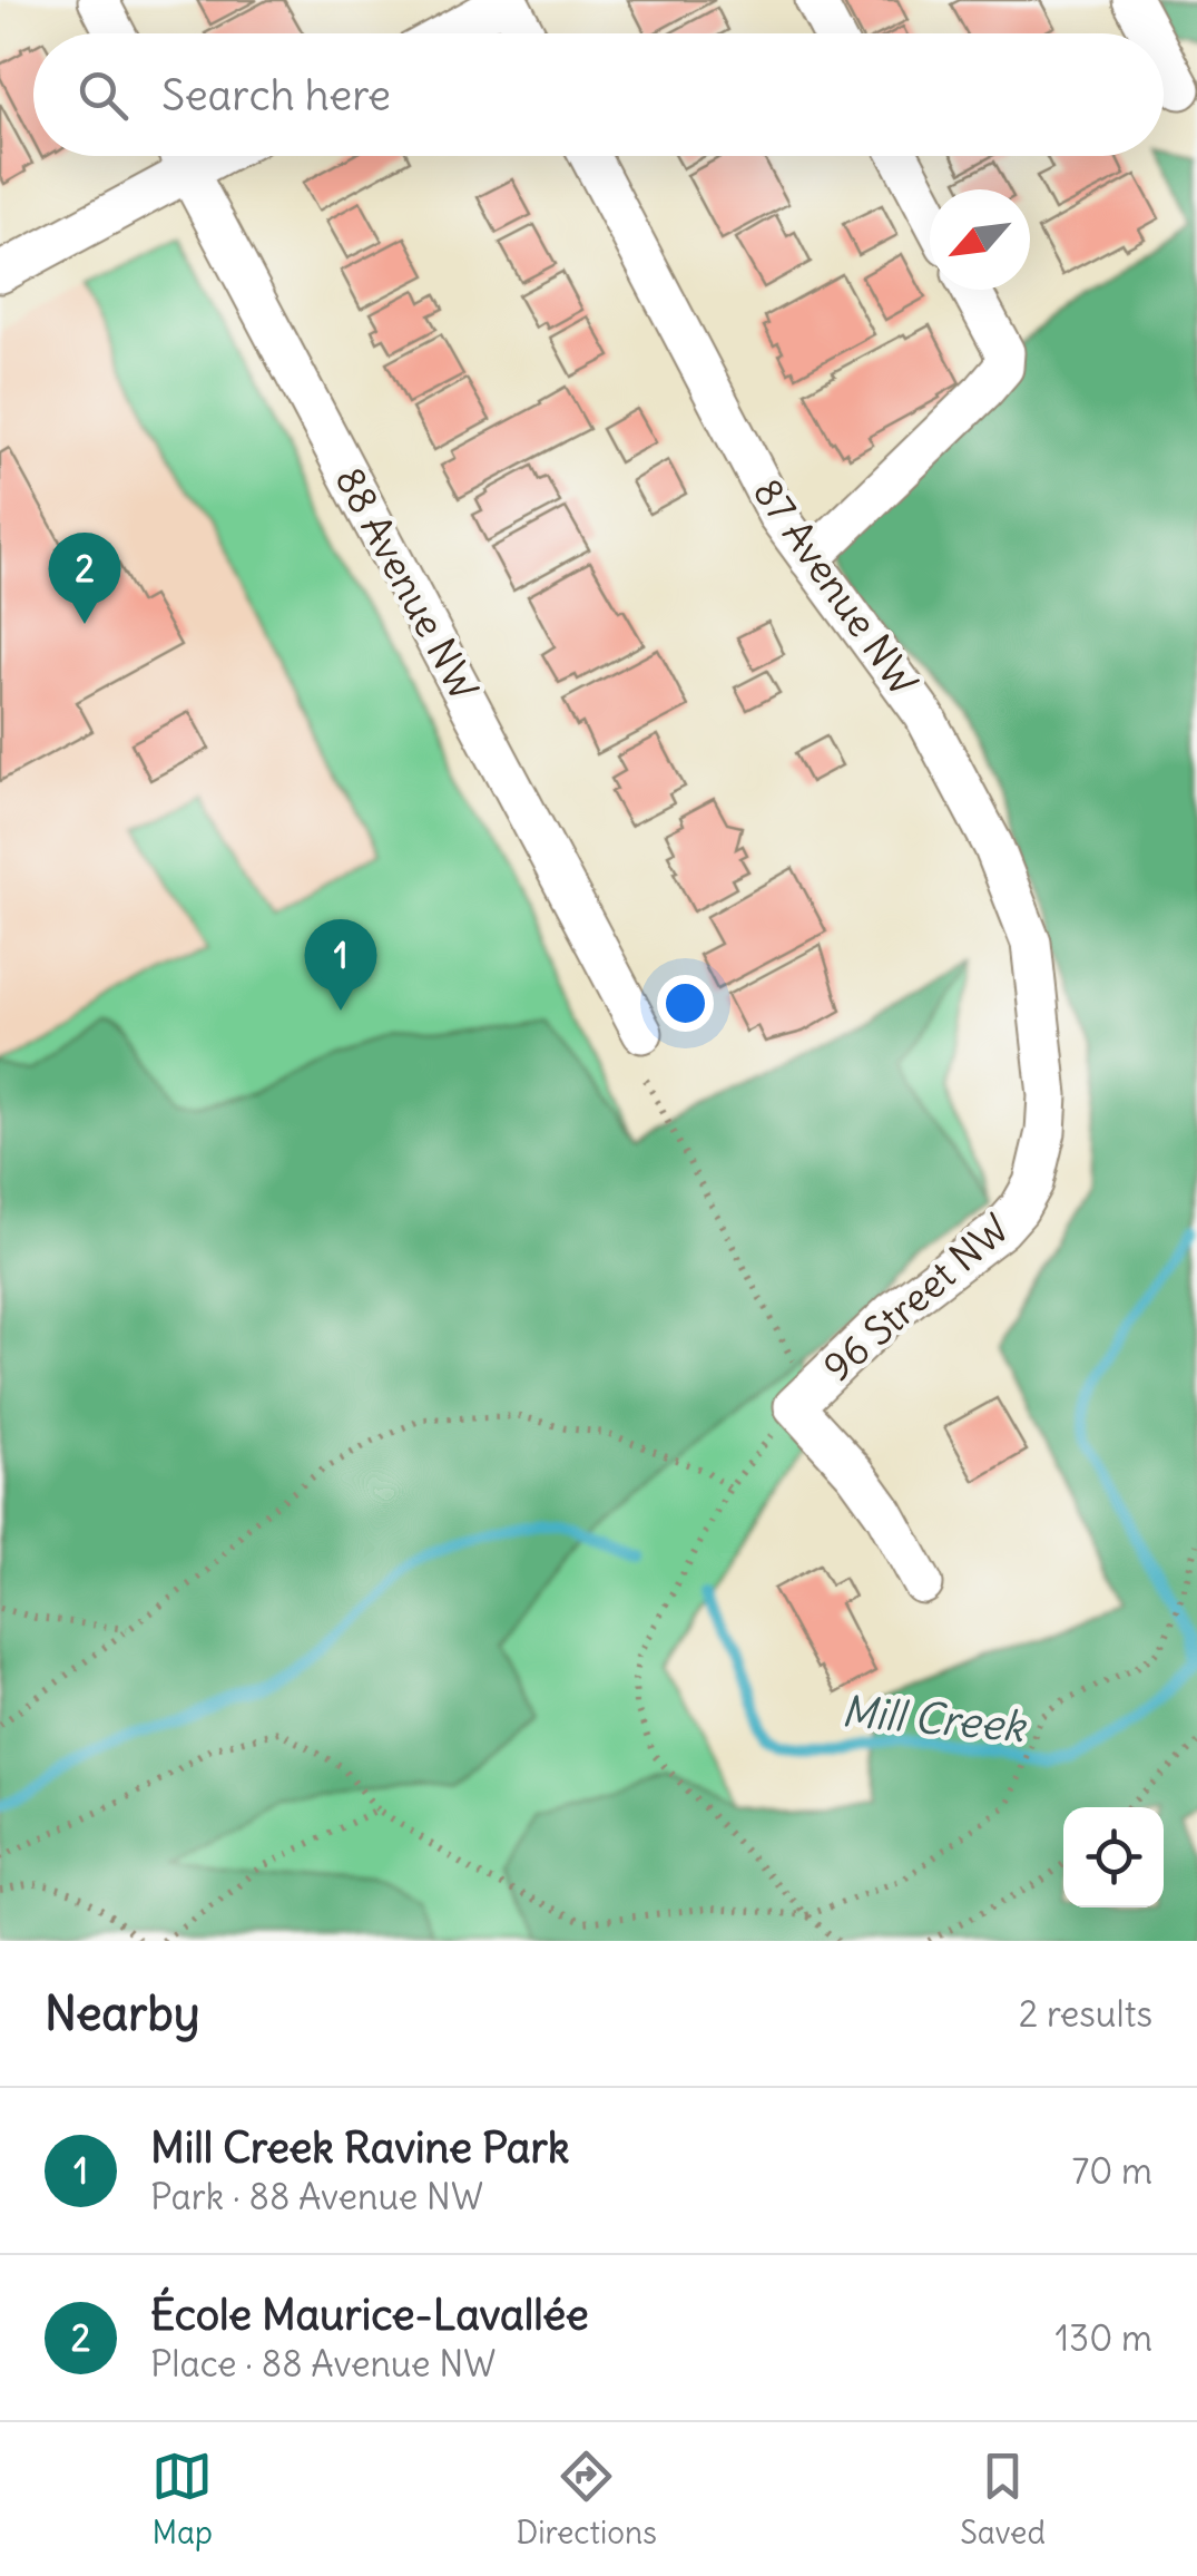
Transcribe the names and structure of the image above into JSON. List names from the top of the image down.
{
  "streets": {
    "street": ["88 Avenue NW", "87 Avenue NW", "96 Street NW"]
  },
  "crossings": [
    ["87 Avenue NW", "96 Street NW"]
  ],
  "water": ["Mill Creek"],
  "north": "bottom left",
  "page": {
    "search": "Search here",
    "pins": ["2", "1"],
    "heading": ["Nearby", "2 results"],
    "list": [
      {
        "mark": "1",
        "name": "Mill Creek Ravine Park",
        "note": "Park · 88 Avenue NW",
        "value": "70 m"
      },
      {
        "mark": "2",
        "name": "École Maurice-Lavallée",
        "note": "Place · 88 Avenue NW",
        "value": "130 m"
      }
    ],
    "nav": ["Map", "Directions", "Saved"]
  }
}
